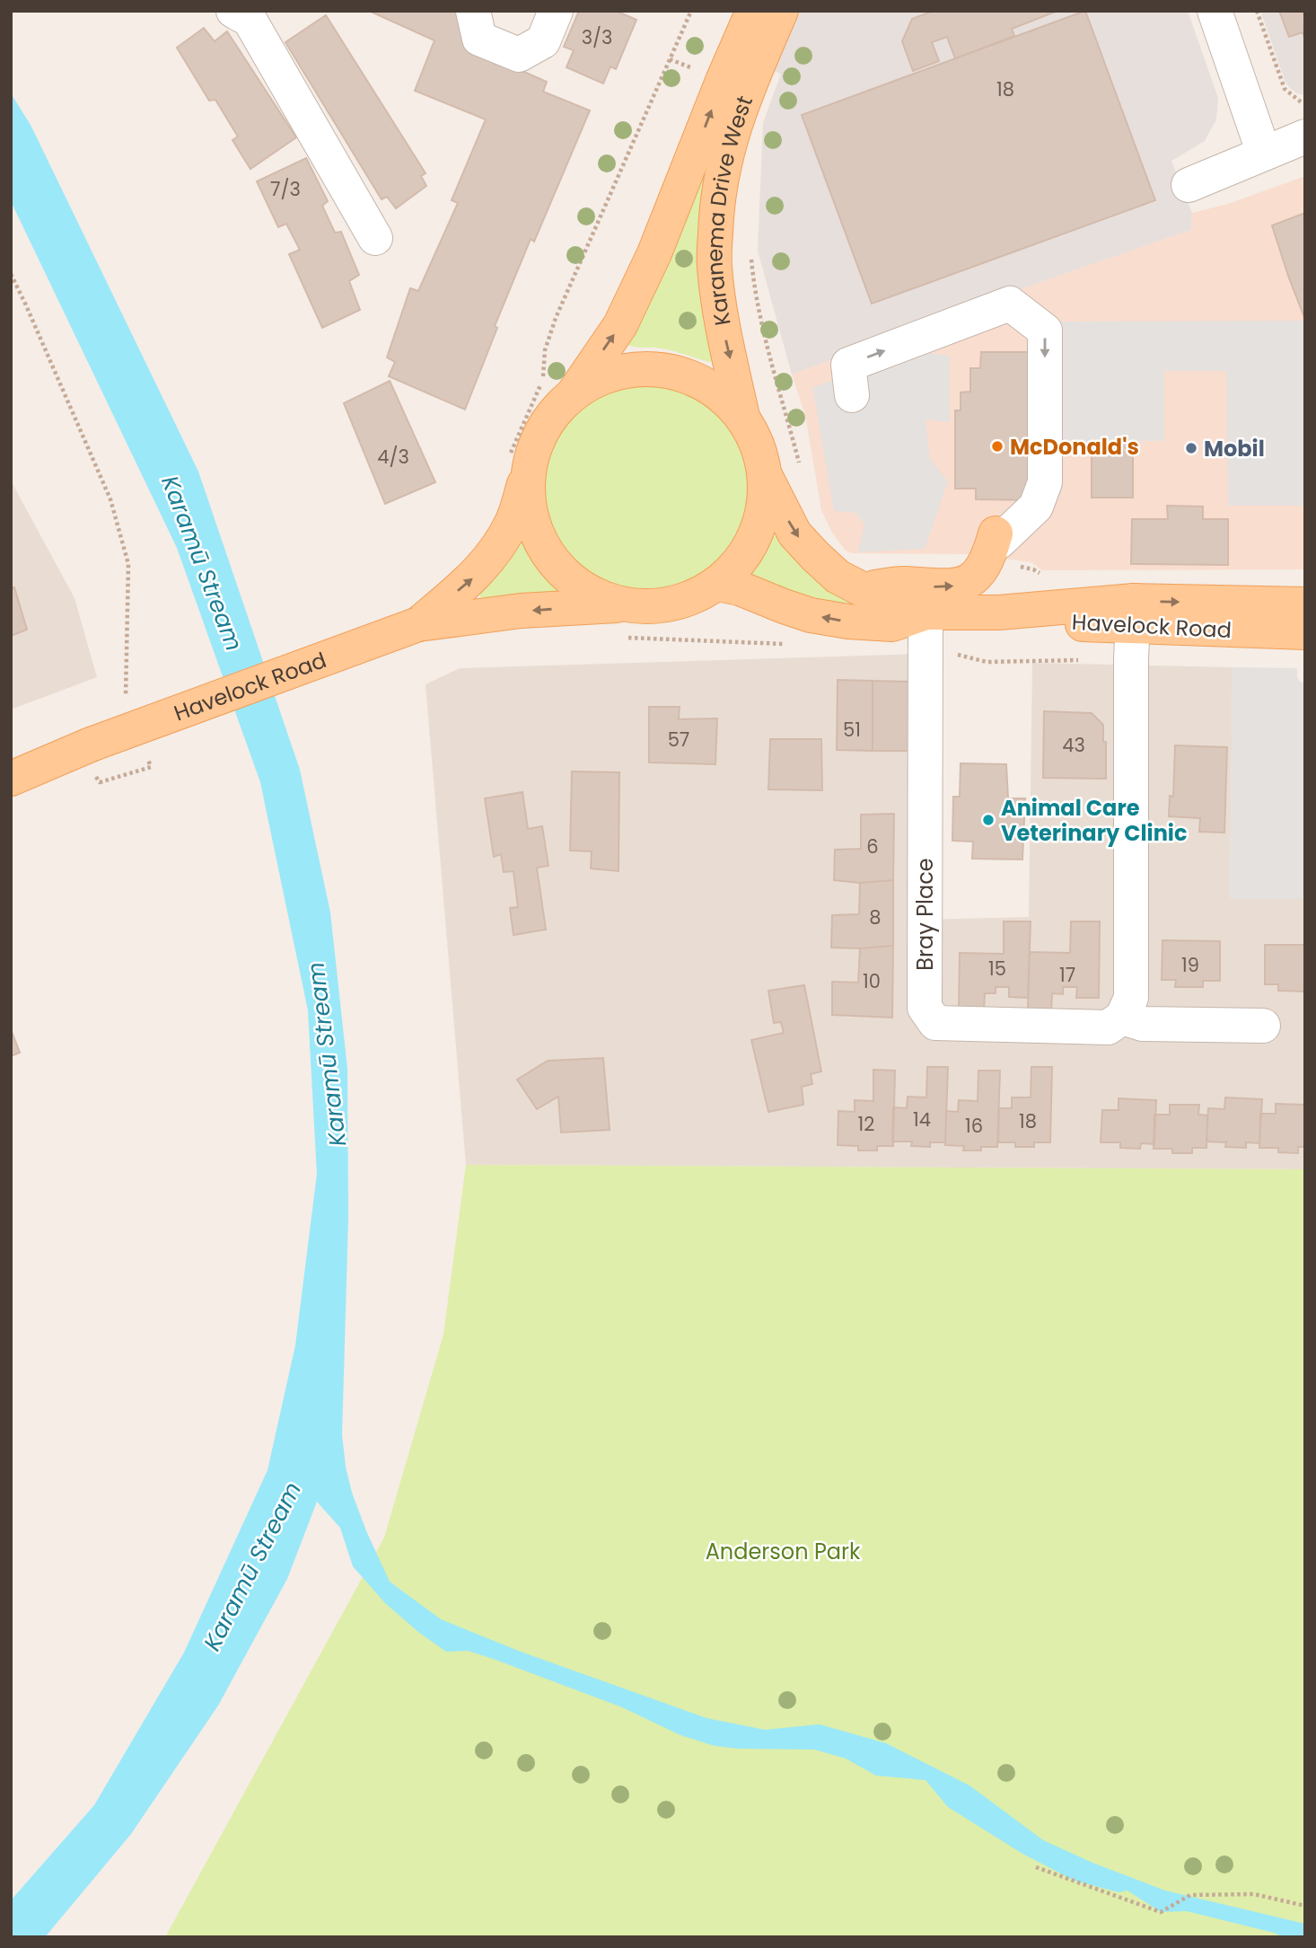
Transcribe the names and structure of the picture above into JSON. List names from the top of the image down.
{
  "streets": {
    "main road": ["Karanema Drive West", "Havelock Road"],
    "street": ["Bray Place"]
  },
  "crossings": [
    ["Havelock Road", "Bray Place"]
  ],
  "water": ["Karamū Stream"],
  "parks": ["Anderson Park"],
  "places": ["McDonald's", "Mobil", "Animal Care Veterinary Clinic"],
  "house_numbers": [
    "3/3",
    "18",
    "7/3",
    "4/3",
    "51",
    "57",
    "43",
    "6",
    "8",
    "19",
    "15",
    "17",
    "10",
    "14",
    "18",
    "12",
    "16"
  ]
}
